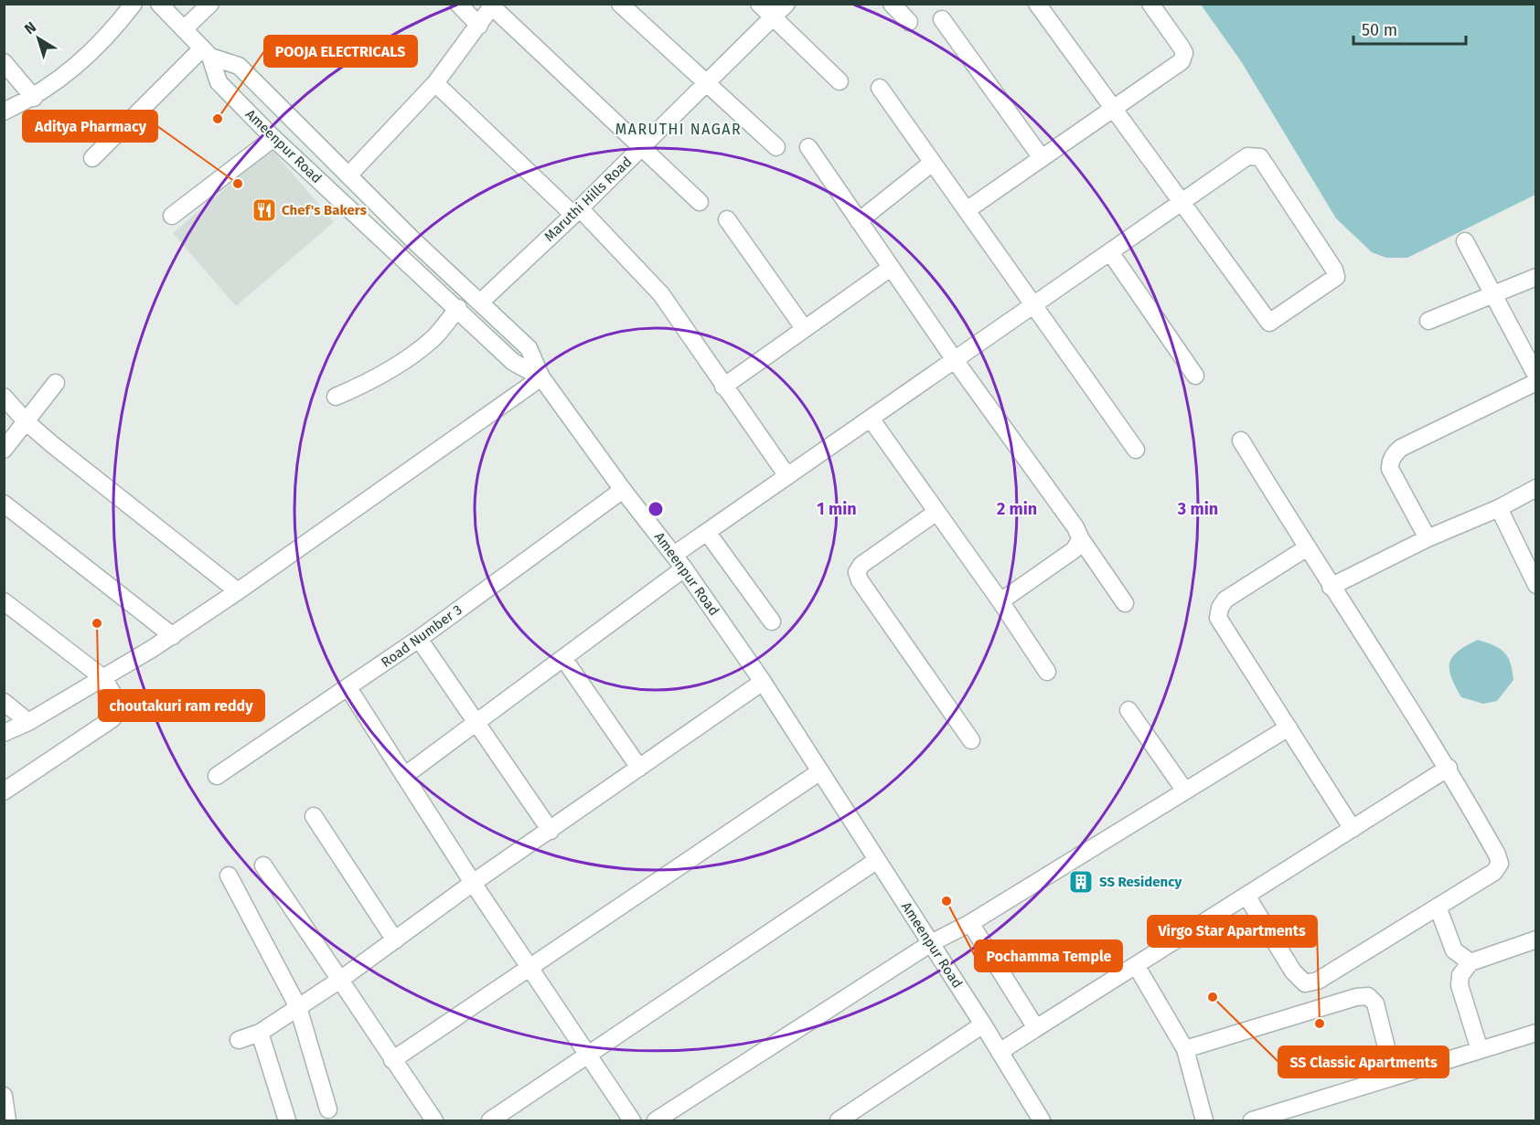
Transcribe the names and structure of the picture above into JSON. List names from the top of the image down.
{
  "streets": {
    "street": ["Ameenpur Road", "Maruthi Hills Road", "Road Number 3"]
  },
  "crossings": [
    ["Ameenpur Road", "Road Number 3"]
  ],
  "districts": ["MARUTHI NAGAR"],
  "places": {
    "other": [
      "POOJA ELECTRICALS",
      "Aditya Pharmacy",
      "choutakuri ram reddy",
      "Pochamma Temple",
      "SS Classic Apartments",
      "Virgo Star Apartments"
    ],
    "restaurant": ["Chef's Bakers"],
    "building": ["SS Residency"]
  },
  "scale_bar": "50 m",
  "north": "top left",
  "rings": ["1 min", "2 min", "3 min"]
}
